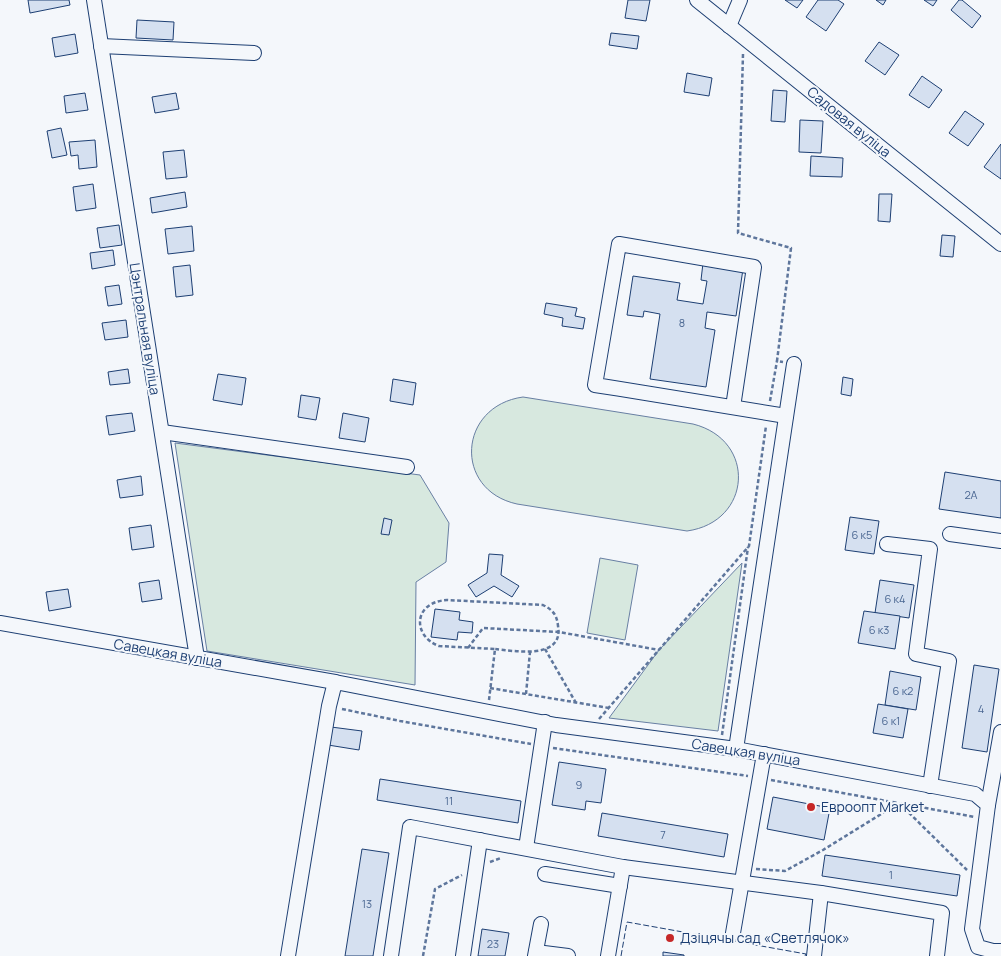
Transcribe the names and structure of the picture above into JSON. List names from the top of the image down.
{
  "streets": {
    "street": ["Садовая вуліца", "Цэнтральная вуліца", "Савецкая вуліца"]
  },
  "crossings": [
    ["Цэнтральная вуліца", "Савецкая вуліца"]
  ],
  "places": ["Евроопт Market", "Дзіцячы сад «Светлячок»"],
  "house_numbers": [
    "8",
    "2А",
    "6 к5",
    "6 к4",
    "6 к3",
    "6 к2",
    "4",
    "6 к1",
    "9",
    "11",
    "7",
    "1",
    "13",
    "23"
  ]
}
